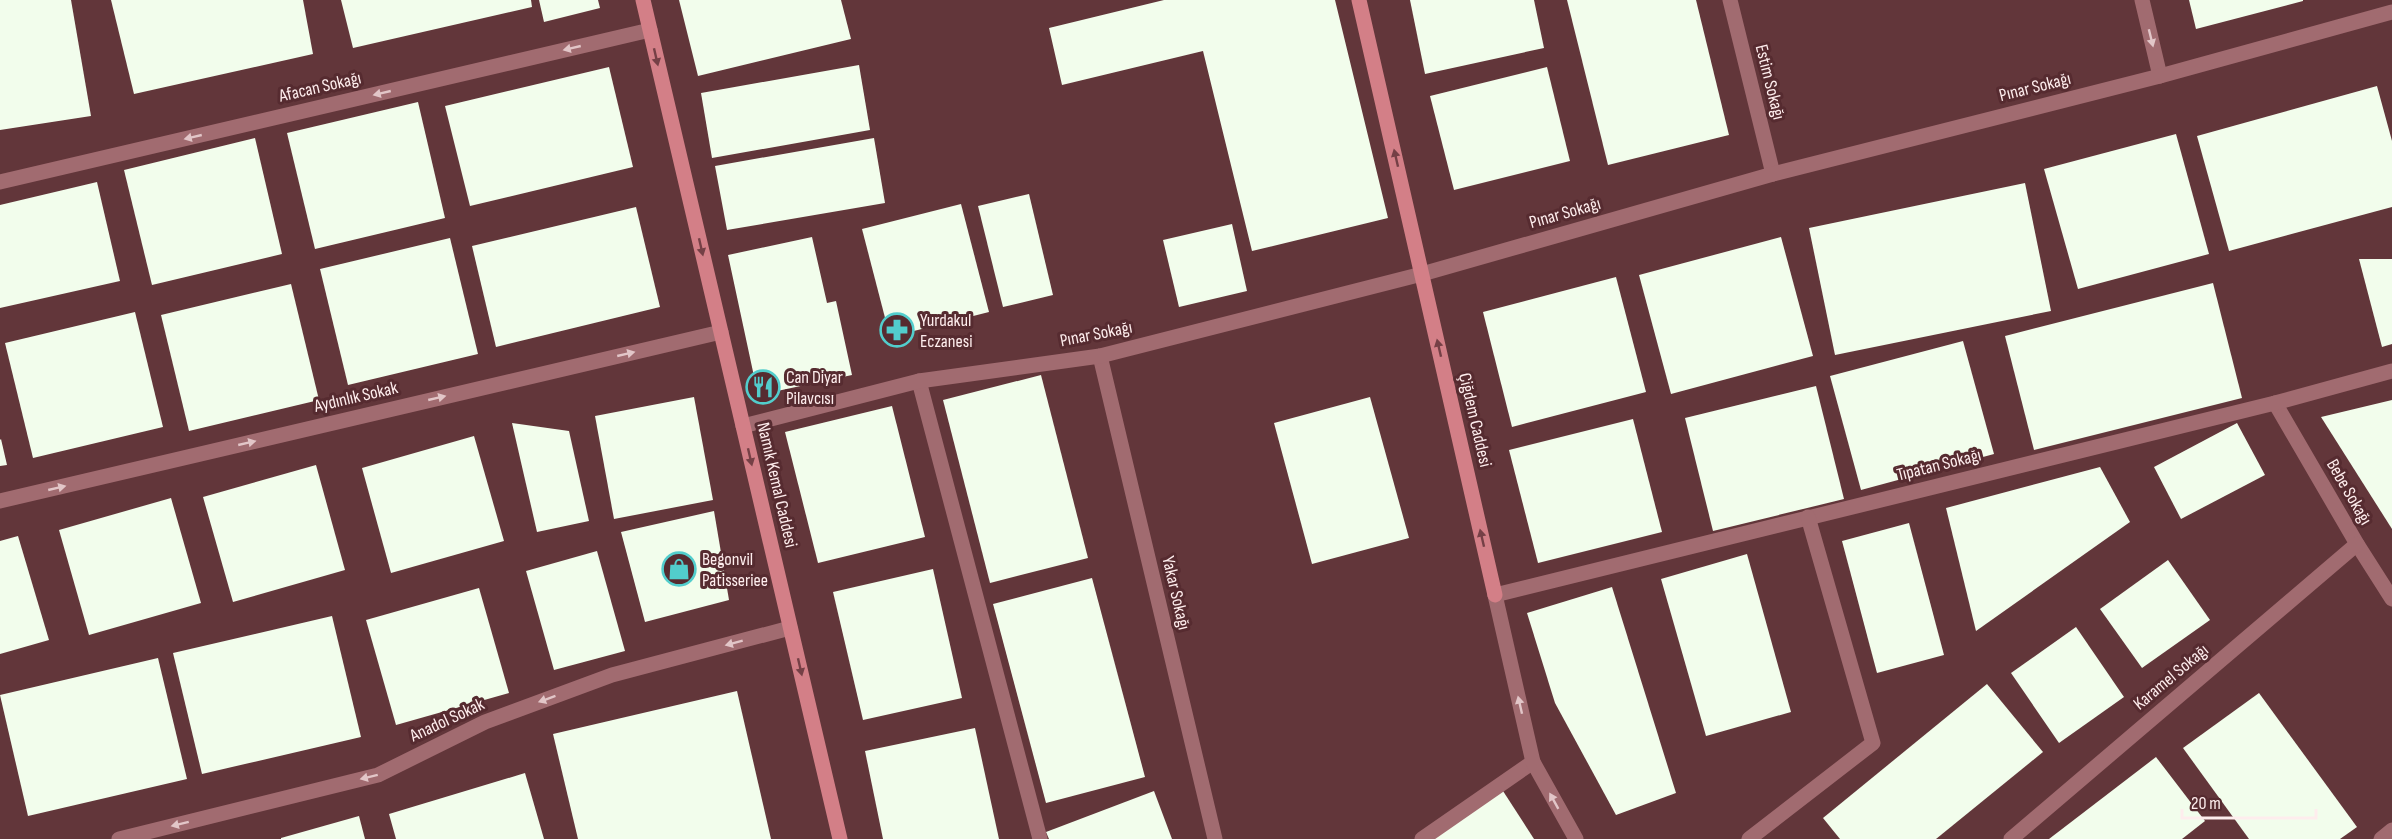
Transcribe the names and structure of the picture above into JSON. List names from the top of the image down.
{
  "streets": {
    "main road": ["Çiğdem Caddesi", "Namık Kemal Caddesi"],
    "street": [
      "Estim Sokağı",
      "Afacan Sokağı",
      "Pınar Sokağı",
      "Aydınlık Sokak",
      "Tıpatan Sokağı",
      "Bebe Sokağı",
      "Yakar Sokağı",
      "Karamel Sokağı",
      "Anadol Sokak"
    ]
  },
  "crossings": [
    ["Estim Sokağı", "Pınar Sokağı"],
    ["Afacan Sokağı", "Namık Kemal Caddesi"],
    ["Pınar Sokağı", "Çiğdem Caddesi"],
    ["Pınar Sokağı", "Namık Kemal Caddesi"],
    ["Pınar Sokağı", "Yakar Sokağı"],
    ["Aydınlık Sokak", "Namık Kemal Caddesi"],
    ["Çiğdem Caddesi", "Tıpatan Sokağı"],
    ["Tıpatan Sokağı", "Bebe Sokağı"],
    ["Namık Kemal Caddesi", "Anadol Sokak"],
    ["Bebe Sokağı", "Karamel Sokağı"]
  ],
  "one_way": [
    "Afacan Sokağı",
    "Aydınlık Sokak",
    "Çiğdem Caddesi",
    "Namık Kemal Caddesi",
    "Anadol Sokak"
  ],
  "places": {
    "pharmacy": ["Yurdakul Eczanesi"],
    "restaurant": ["Can Diyar Pilavcısı"],
    "shop": ["Begonvil Patisseriee"]
  },
  "scale_bar": "20 m"
}
